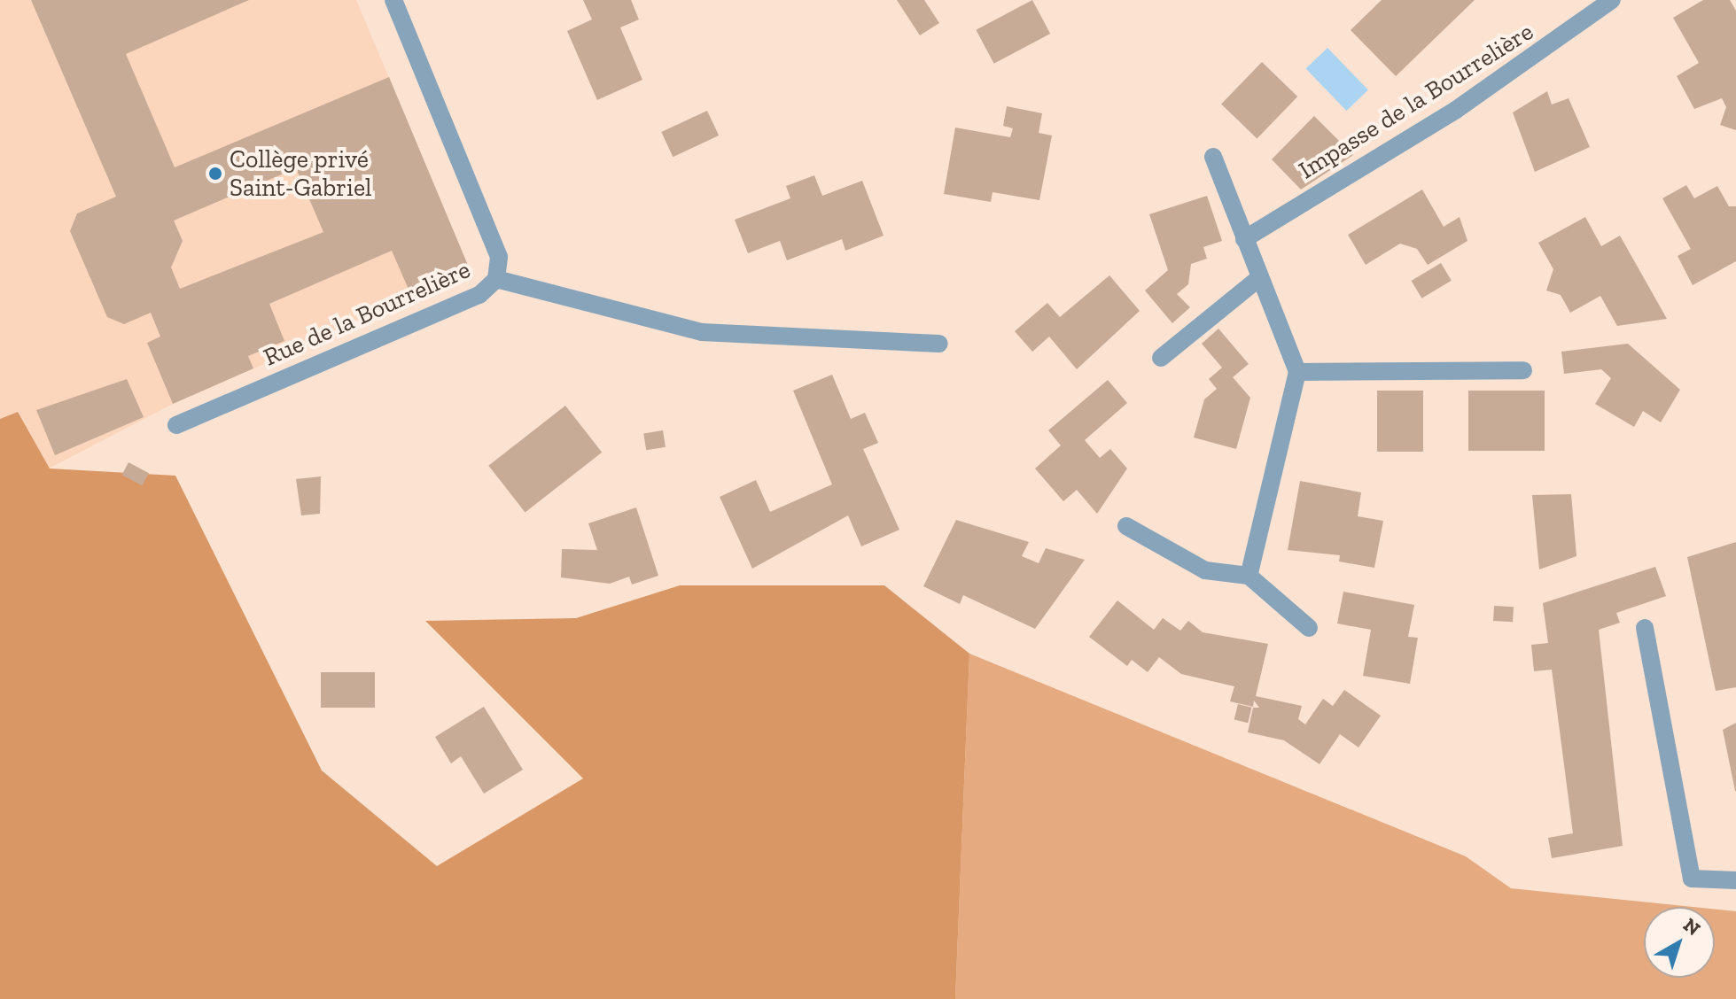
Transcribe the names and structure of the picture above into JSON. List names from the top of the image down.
{
  "streets": {
    "street": ["Impasse de la Bourrelière", "Rue de la Bourrelière"]
  },
  "places": ["Collège privé Saint-Gabriel"],
  "north": "top right"
}
